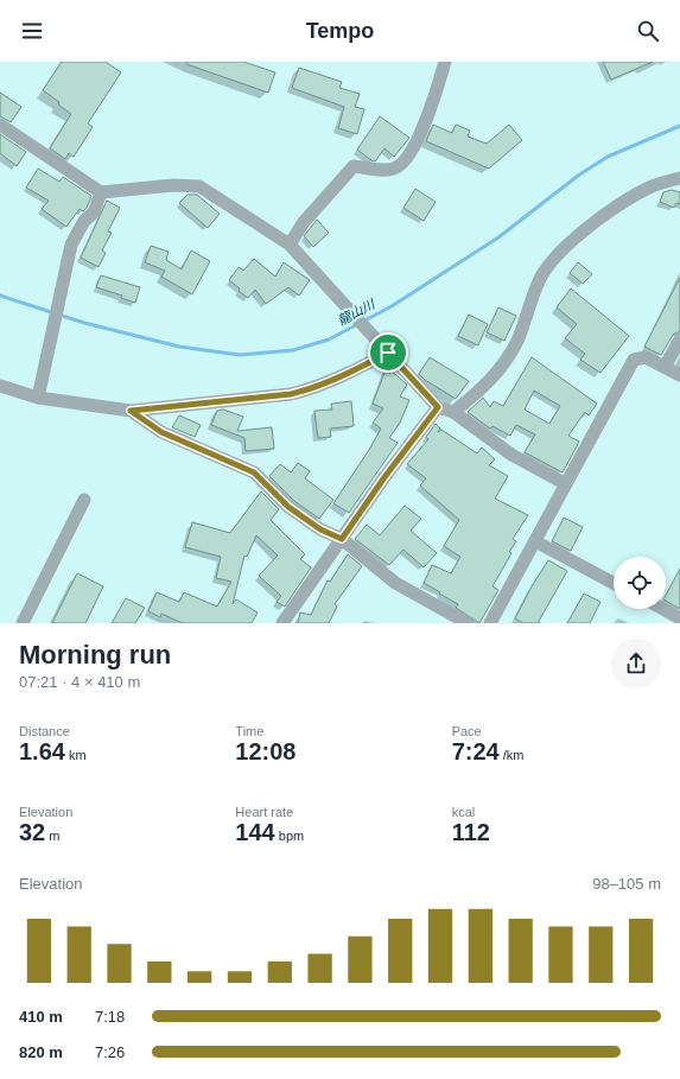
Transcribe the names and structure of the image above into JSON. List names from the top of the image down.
{
  "water": ["龍山川"],
  "page": {
    "header": "Tempo",
    "heading": ["Morning run", "07:21 · 4 × 410 m"],
    "stats": [
      ["Distance", "1.64 km"],
      ["Time", "12:08"],
      ["Pace", "7:24 /km"],
      ["Elevation", "32 m"],
      ["Heart rate", "144 bpm"],
      ["kcal", "112"]
    ],
    "chart": ["Elevation", "98–105 m"],
    "list": [
      {
        "name": "410 m",
        "note": "7:18"
      },
      {
        "name": "820 m",
        "note": "7:26"
      }
    ]
  }
}
